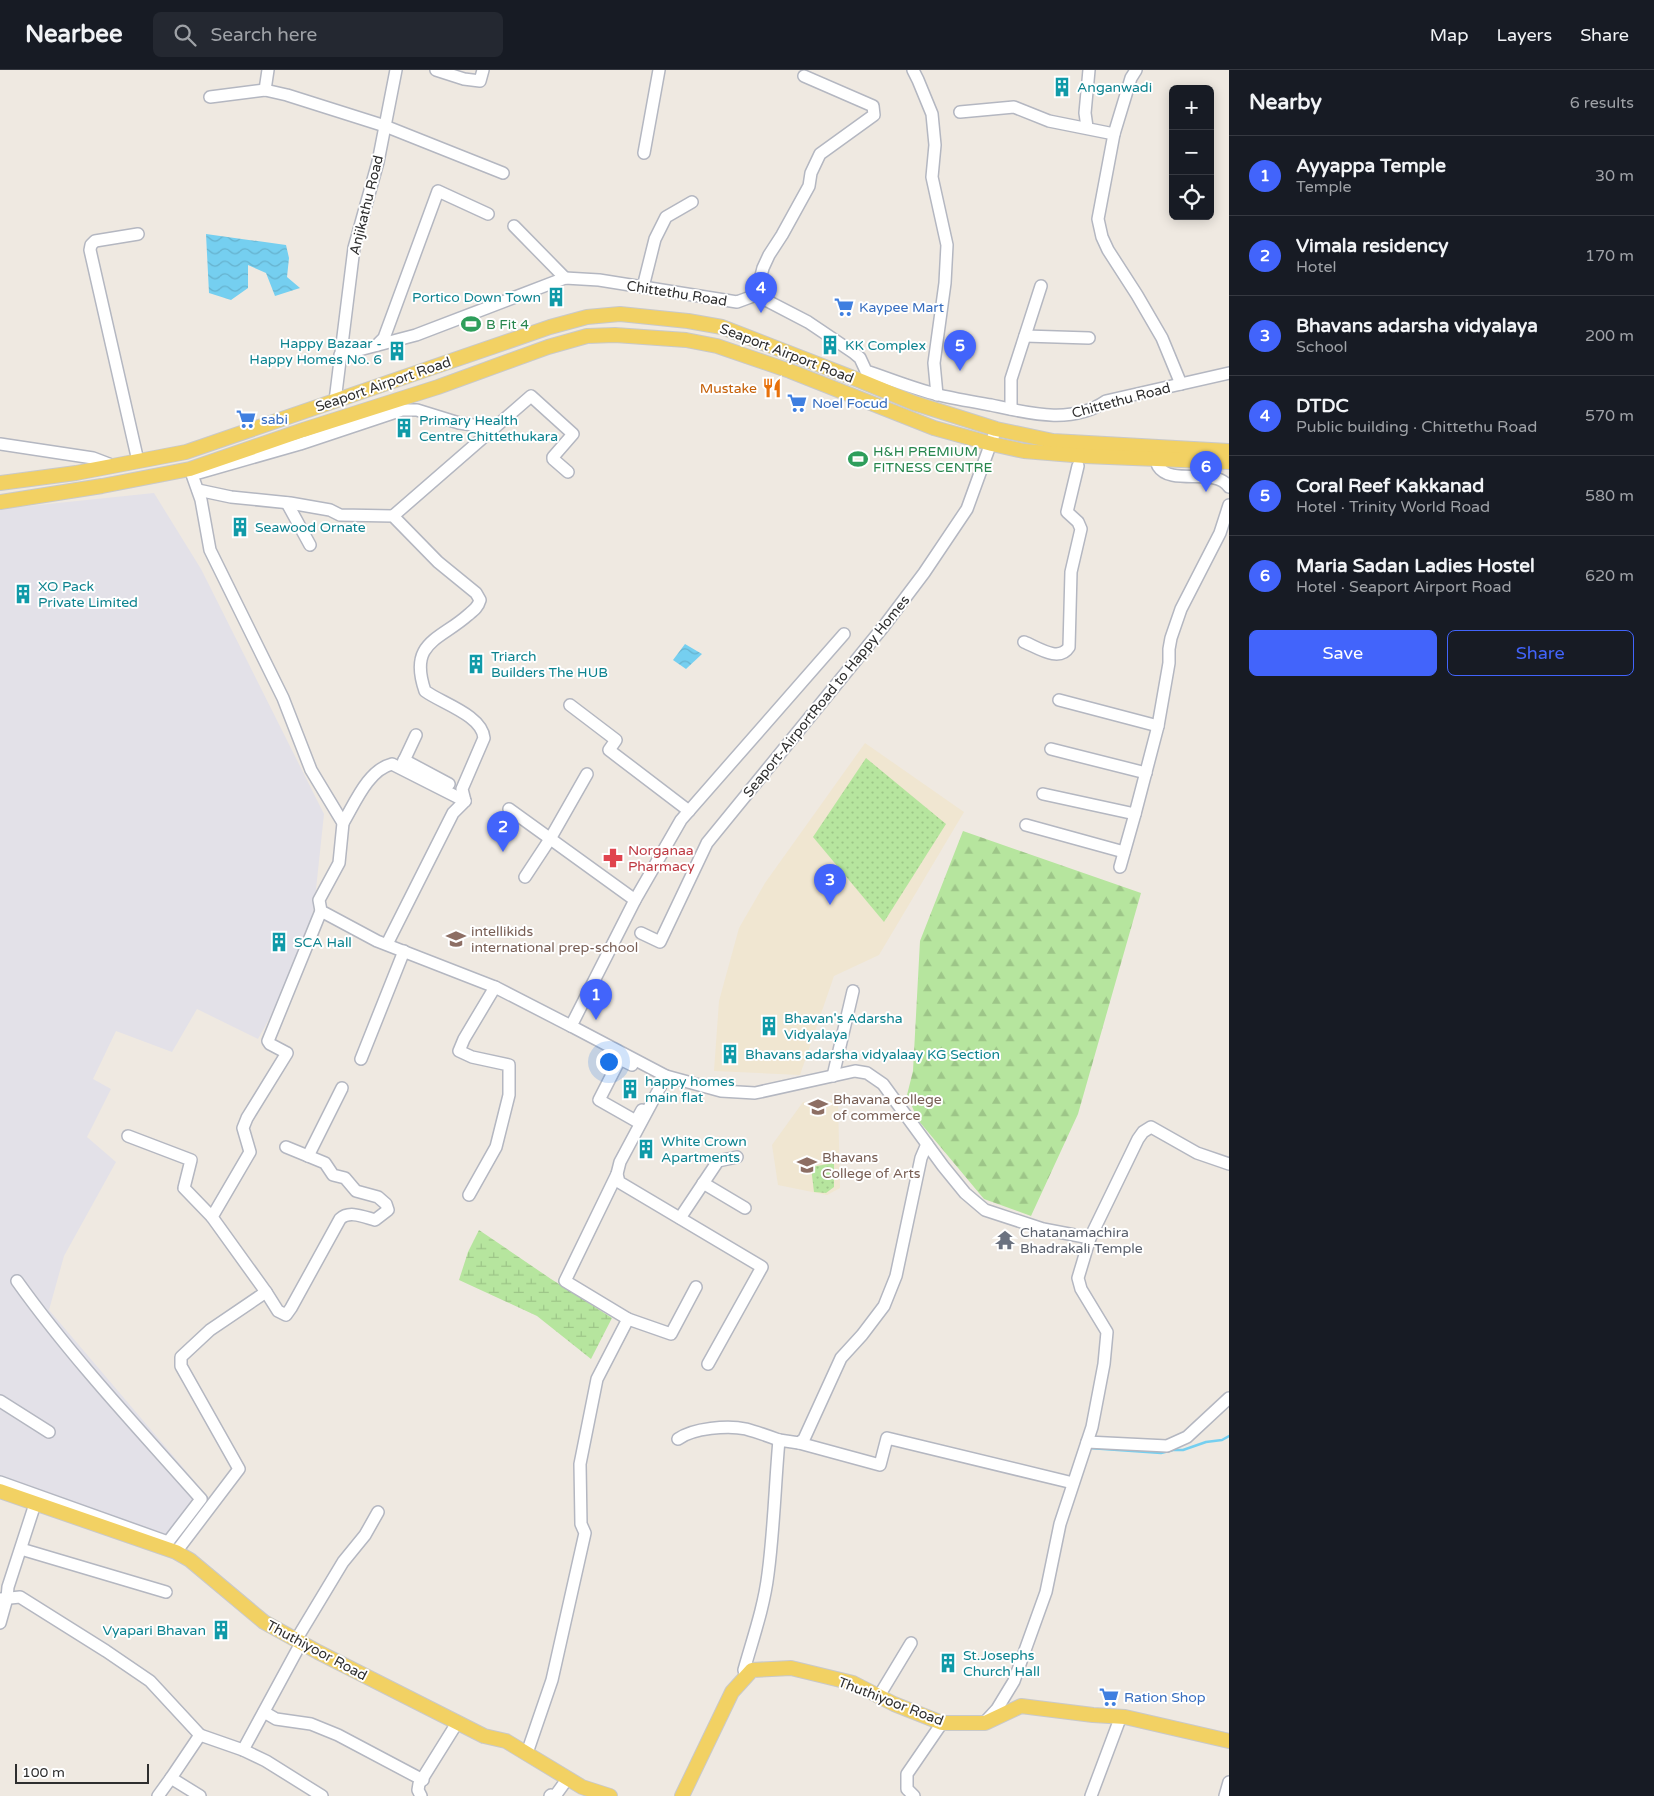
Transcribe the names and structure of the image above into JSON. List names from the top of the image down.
{
  "streets": {
    "main road": ["Seaport Airport Road", "Thuthiyoor Road"],
    "street": ["Anjikathu Road", "Chittethu Road", "Seaport-AirportRoad to Happy Homes"]
  },
  "crossings": [
    ["Anjikathu Road", "Chittethu Road"],
    ["Anjikathu Road", "Seaport Airport Road"],
    ["Chittethu Road", "Seaport Airport Road"],
    ["Seaport Airport Road", "Seaport-AirportRoad to Happy Homes"]
  ],
  "places": {
    "building": [
      "Anganwadi",
      "Portico Down Town",
      "KK Complex",
      "Happy Bazaar - Happy Homes No. 6",
      "Primary Health Centre Chittethukara",
      "Seawood Ornate",
      "XO Pack Private Limited",
      "Triarch Builders The HUB",
      "SCA Hall",
      "Bhavan's Adarsha Vidyalaya",
      "Bhavans adarsha vidyalaay KG Section",
      "happy homes main flat",
      "White Crown Apartments",
      "Vyapari Bhavan",
      "St.Josephs Church Hall"
    ],
    "supermarket": [
      "Kaypee Mart",
      "Noel Focud",
      "sabi",
      "Ration Shop"
    ],
    "sports": ["B Fit 4", "H&H PREMIUM FITNESS CENTRE"],
    "restaurant": ["Mustake"],
    "pharmacy": ["Norganaa Pharmacy"],
    "school or university": ["intellikids international prep-school", "Bhavana college of commerce", "Bhavans College of Arts"],
    "temple": ["Chatanamachira Bhadrakali Temple"]
  },
  "scale_bar": "100 m",
  "page": {
    "header": "Nearbee",
    "search": "Search here",
    "nav": ["Map", "Layers", "Share"],
    "heading": ["Nearby", "6 results"],
    "map_buttons": ["+", "−"],
    "list": [
      {
        "mark": "1",
        "name": "Ayyappa Temple",
        "note": "Temple",
        "value": "30 m"
      },
      {
        "mark": "2",
        "name": "Vimala residency",
        "note": "Hotel",
        "value": "170 m"
      },
      {
        "mark": "3",
        "name": "Bhavans adarsha vidyalaya",
        "note": "School",
        "value": "200 m"
      },
      {
        "mark": "4",
        "name": "DTDC",
        "note": "Public building · Chittethu Road",
        "value": "570 m"
      },
      {
        "mark": "5",
        "name": "Coral Reef Kakkanad",
        "note": "Hotel · Trinity World Road",
        "value": "580 m"
      },
      {
        "mark": "6",
        "name": "Maria Sadan Ladies Hostel",
        "note": "Hotel · Seaport Airport Road",
        "value": "620 m"
      }
    ],
    "pins": [
      "4",
      "5",
      "6",
      "2",
      "3",
      "1"
    ],
    "buttons": ["Save", "Share"],
    "scale": "100 m"
  }
}
